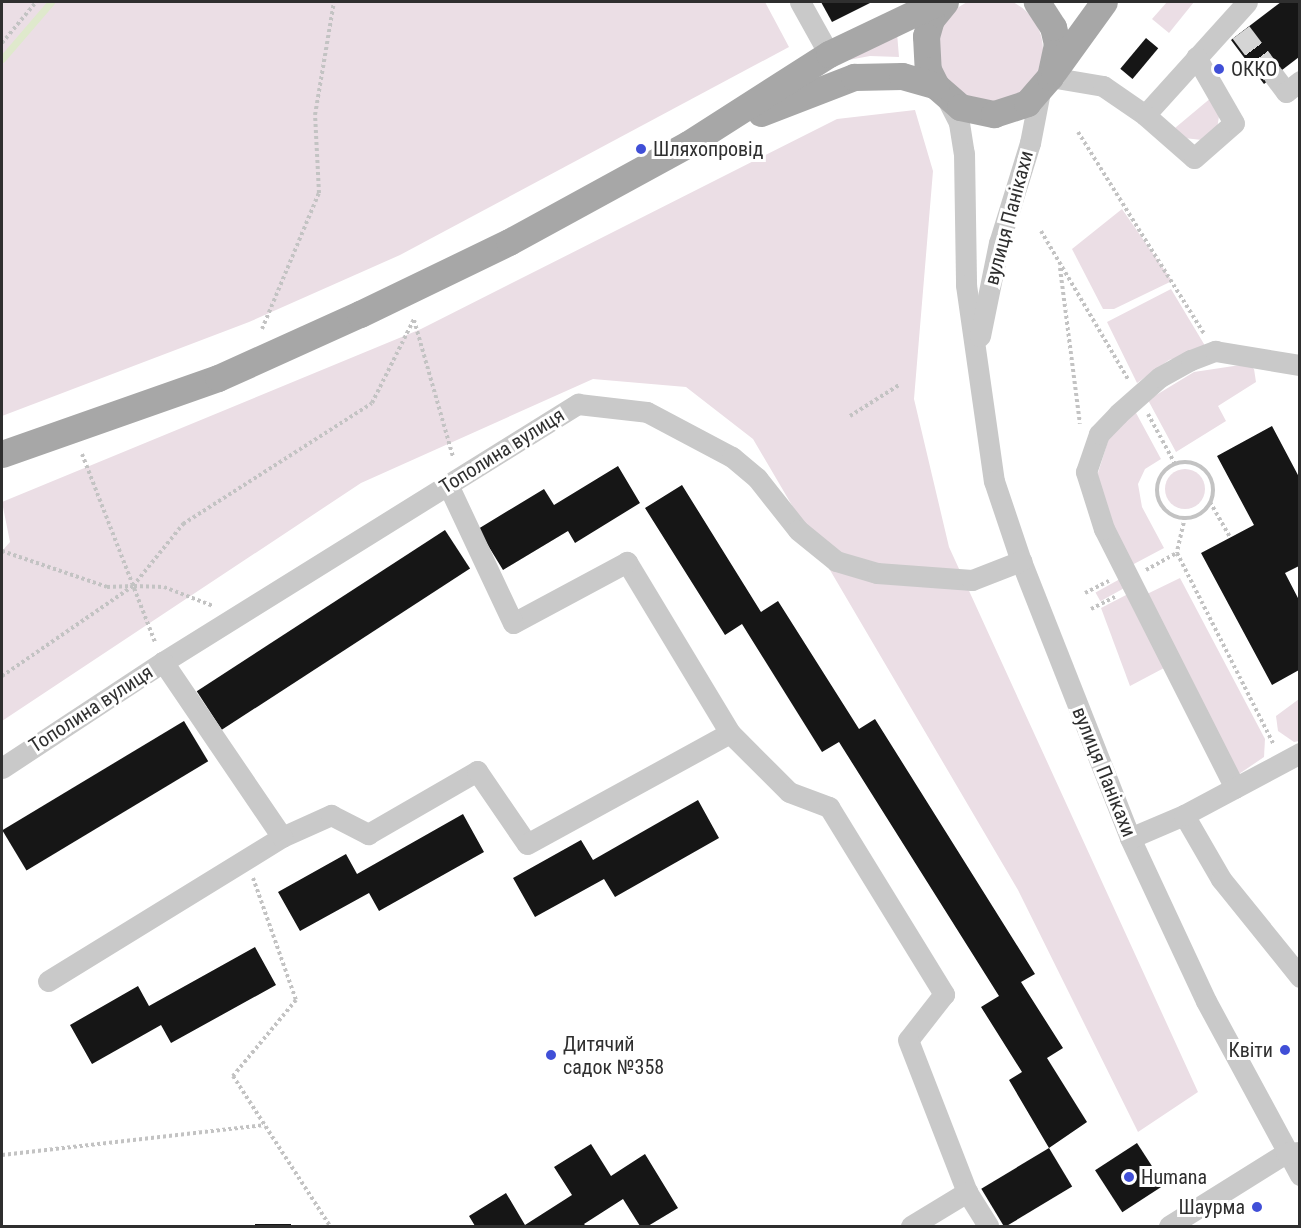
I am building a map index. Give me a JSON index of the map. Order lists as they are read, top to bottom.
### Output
{
  "streets": {
    "main road": ["вулиця Панікахи"],
    "street": ["Тополина вулиця"]
  },
  "crossings": [
    ["вулиця Панікахи", "Тополина вулиця"]
  ],
  "places": [
    "ОККО",
    "Шляхопровід",
    "Квіти",
    "Дитячий садок №358",
    "Humana",
    "Шаурма"
  ]
}
